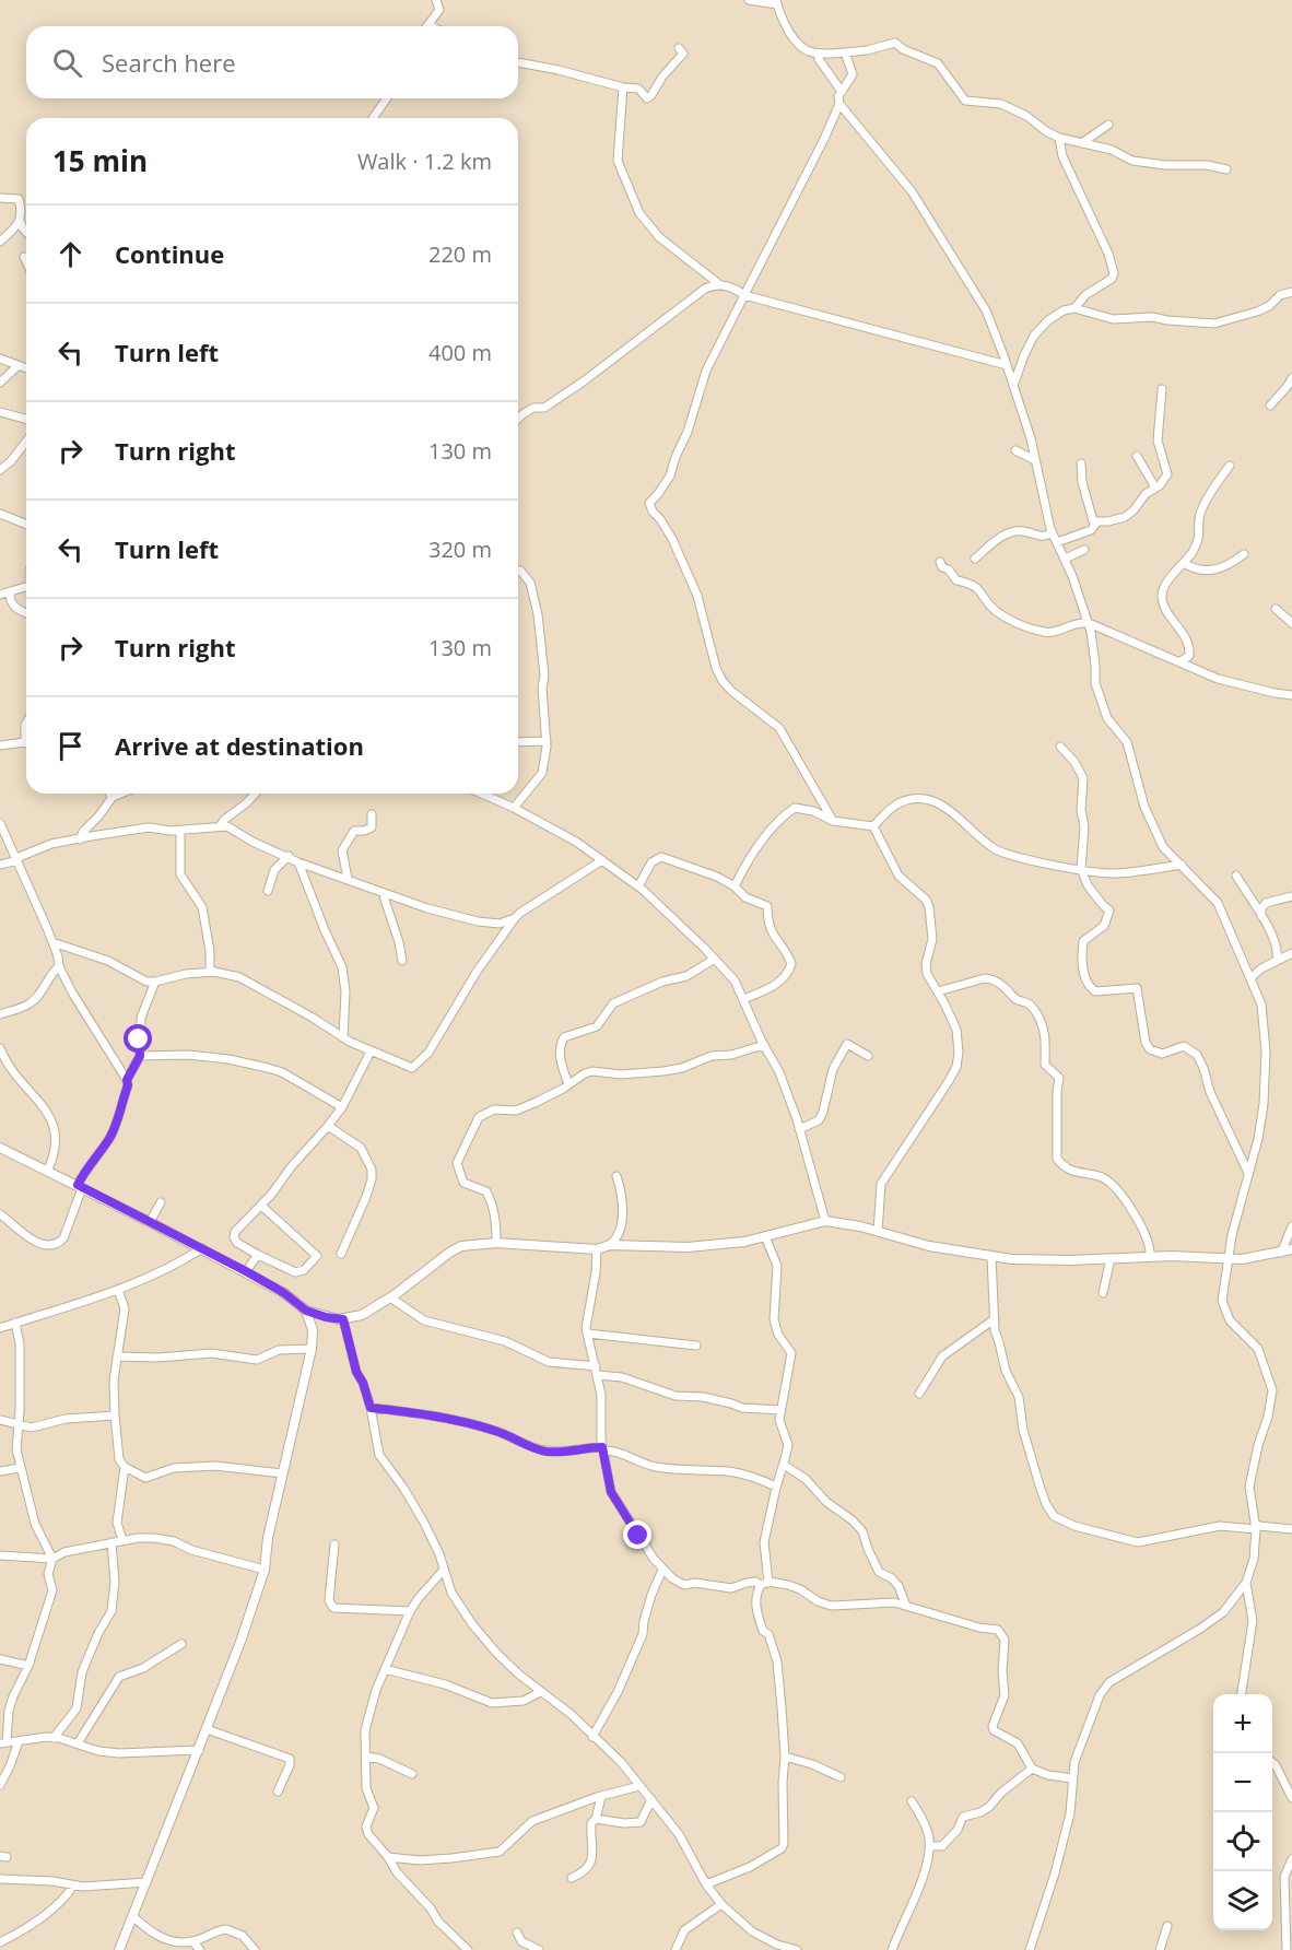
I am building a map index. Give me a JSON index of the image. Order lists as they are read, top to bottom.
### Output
{
  "page": {
    "search": "Search here",
    "heading": ["15 min", "Walk · 1.2 km"],
    "list": [
      ["Continue", "220 m"],
      ["Turn left", "400 m"],
      ["Turn right", "130 m"],
      ["Turn left", "320 m"],
      ["Turn right", "130 m"],
      "Arrive at destination"
    ],
    "map_buttons": ["+", "−"]
  }
}
